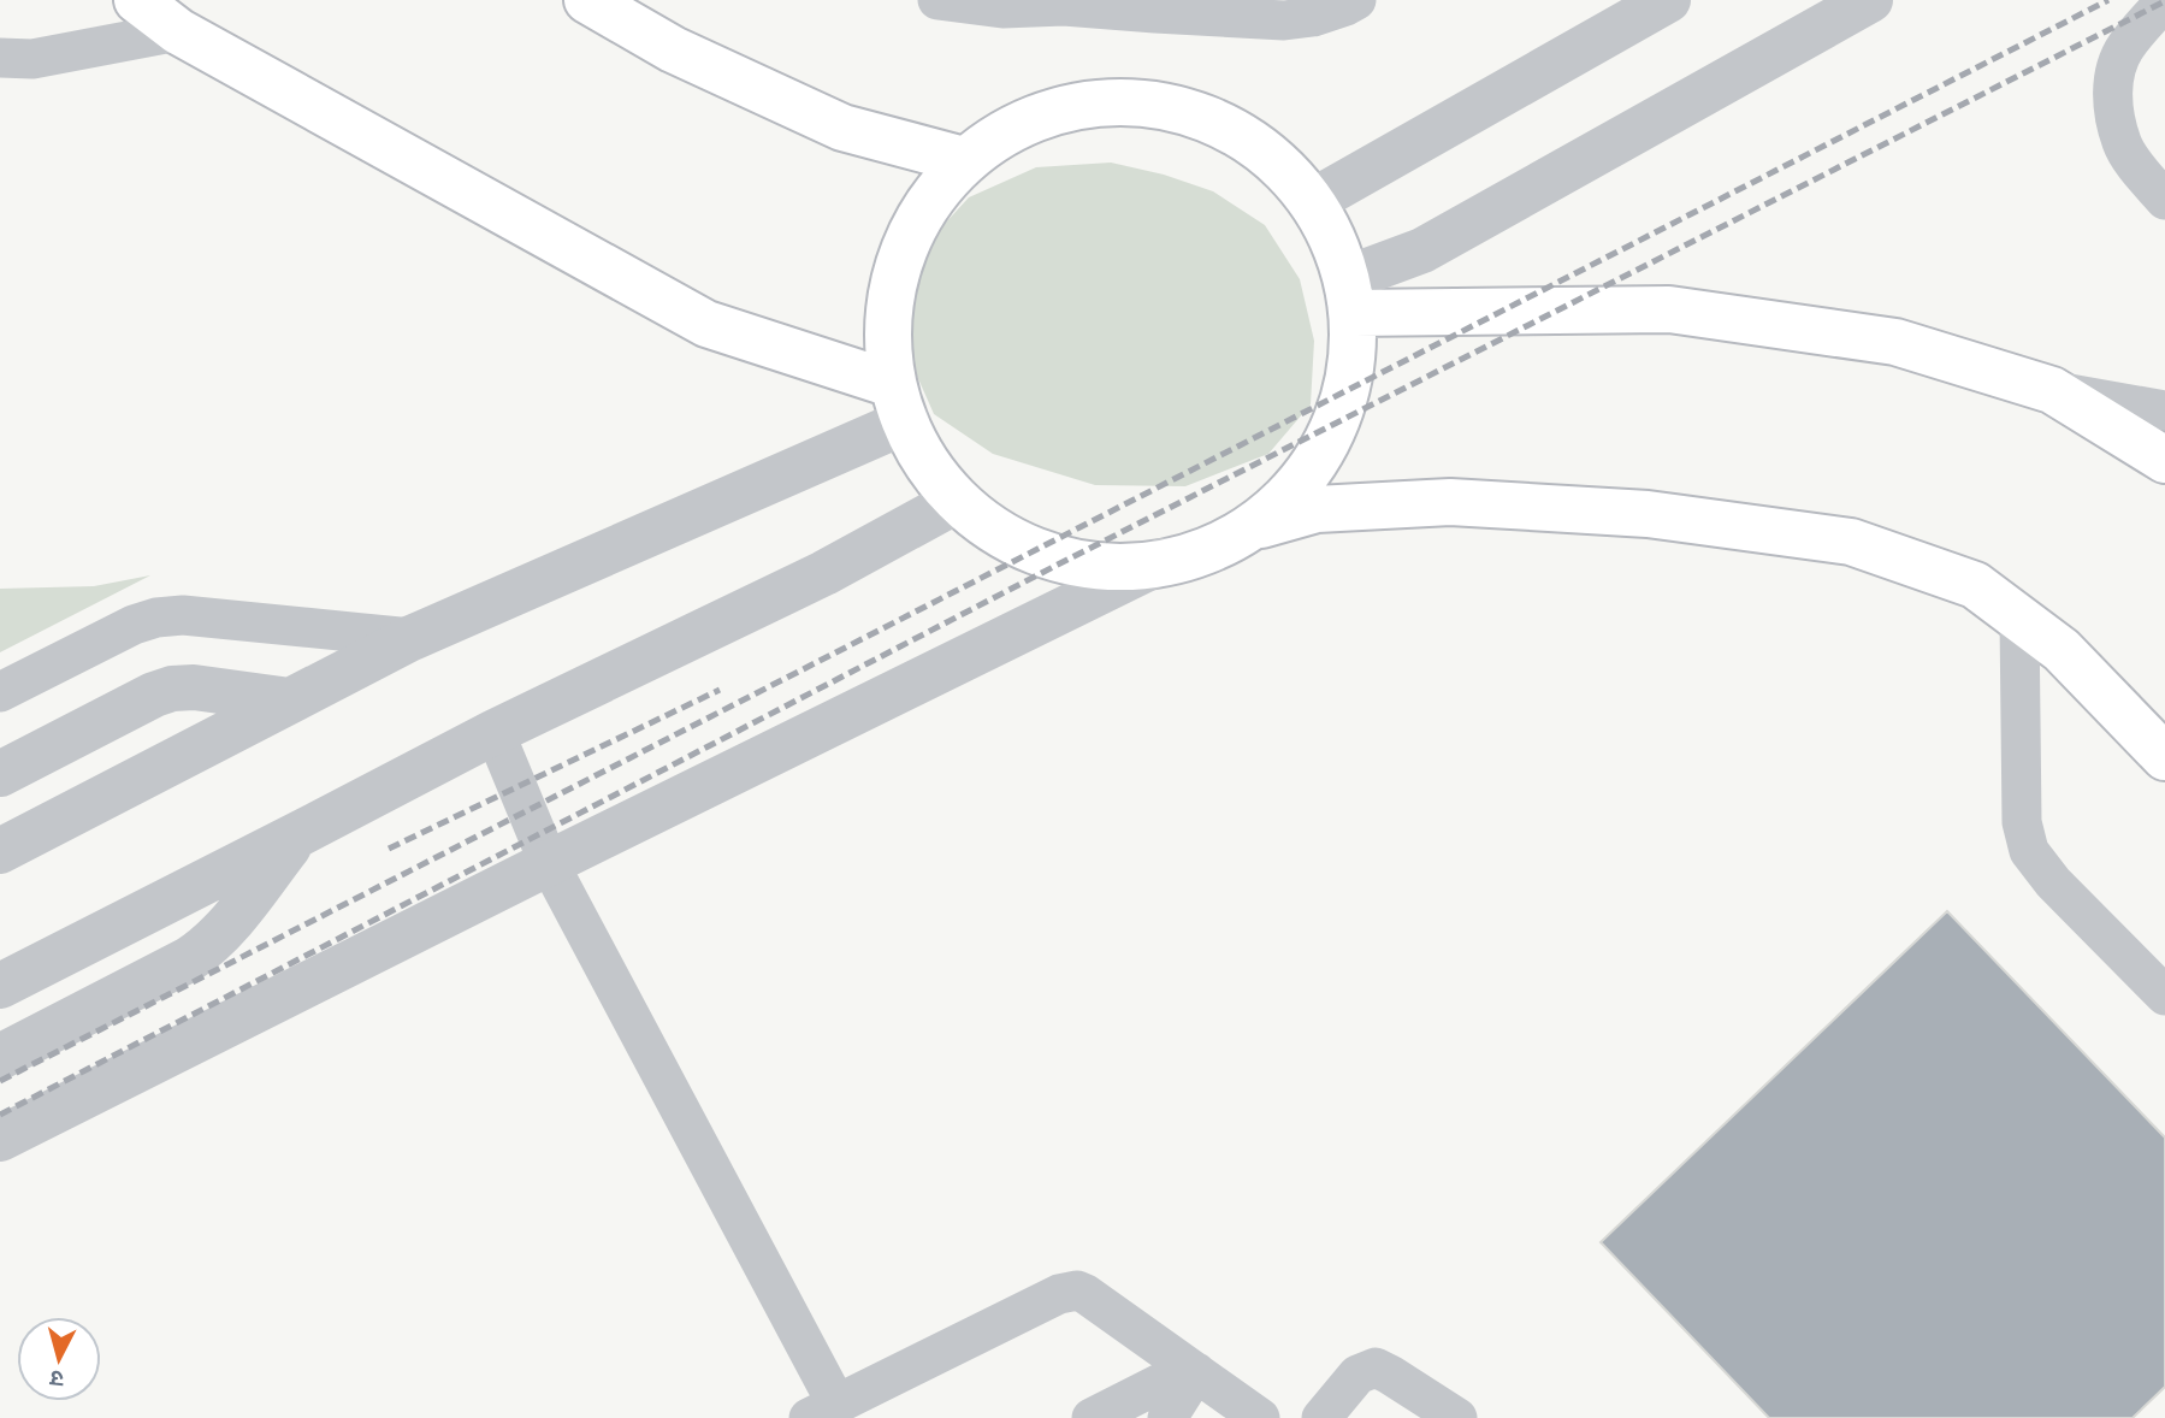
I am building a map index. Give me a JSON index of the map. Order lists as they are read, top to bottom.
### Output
{
  "north": "bottom"
}
